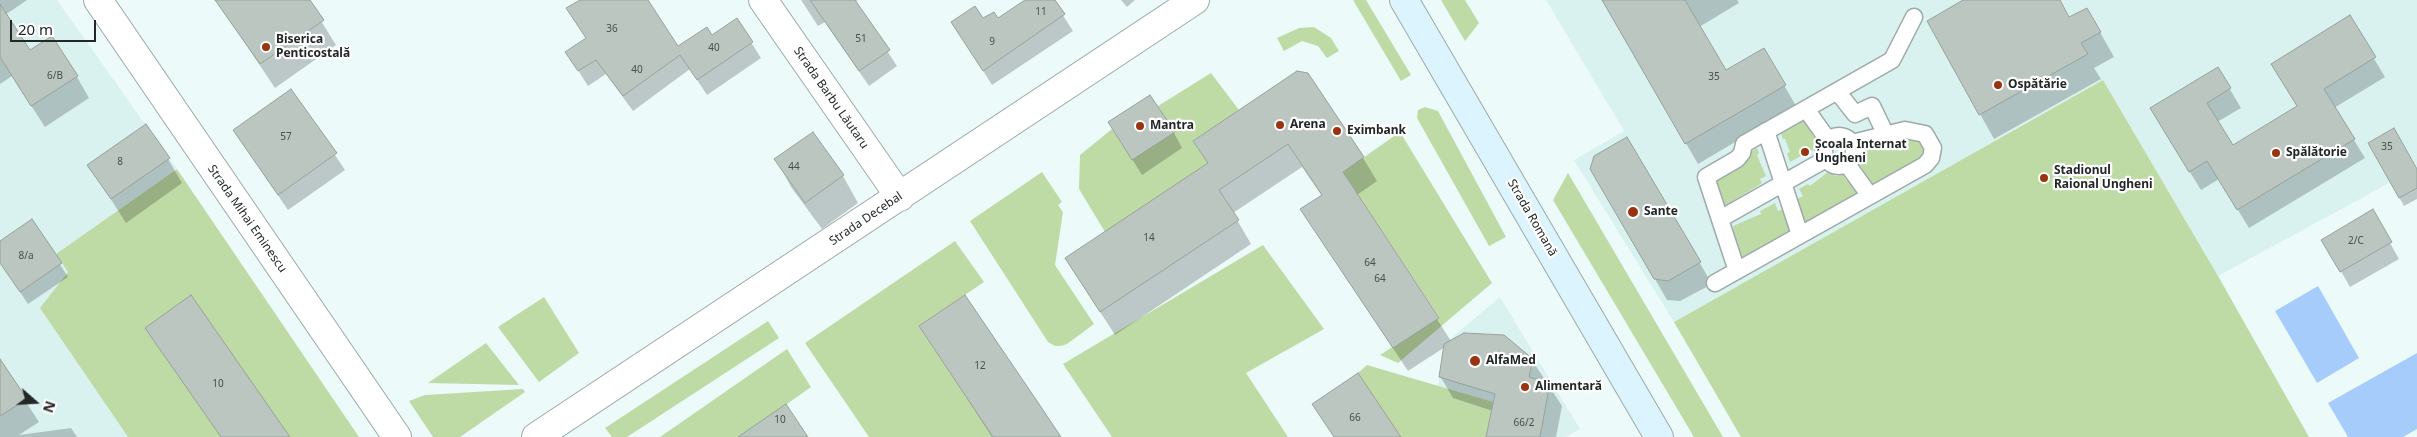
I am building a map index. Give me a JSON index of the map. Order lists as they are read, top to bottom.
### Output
{
  "streets": {
    "main road": ["Strada Romană"],
    "street": ["Strada Barbu Lăutaru", "Strada Mihai Eminescu", "Strada Decebal"]
  },
  "crossings": [
    ["Strada Barbu Lăutaru", "Strada Decebal"]
  ],
  "places": [
    "Biserica Penticostală",
    "Ospătărie",
    "Arena",
    "Mantra",
    "Eximbank",
    "Școala Internat Ungheni",
    "Spălătorie",
    "Stadionul Raional Ungheni",
    "Sante",
    "AlfaMed",
    "Alimentară"
  ],
  "house_numbers": [
    "11",
    "36",
    "51",
    "9",
    "40",
    "40",
    "6/B",
    "35",
    "57",
    "35",
    "8",
    "44",
    "14",
    "2/C",
    "8/a",
    "64",
    "64",
    "12",
    "10",
    "66",
    "10",
    "66/2"
  ],
  "scale_bar": "20 m",
  "north": "right"
}
